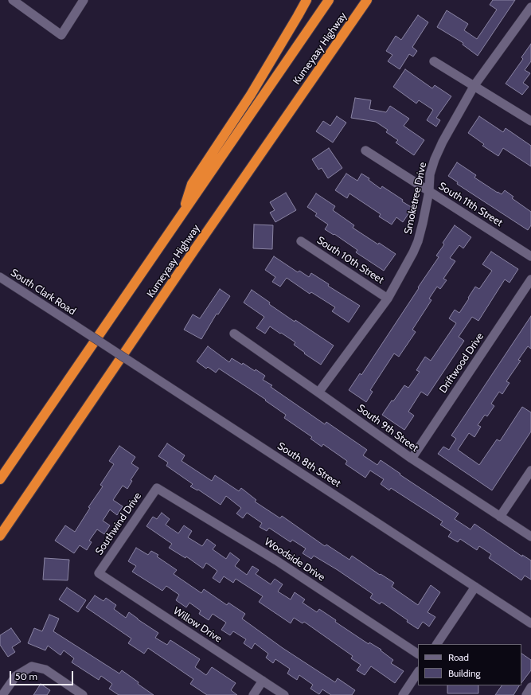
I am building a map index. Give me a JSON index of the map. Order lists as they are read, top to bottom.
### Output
{
  "streets": {
    "highway": ["Kumeyaay Highway"],
    "street": [
      "Smoketree Drive",
      "South 11th Street",
      "South 10th Street",
      "South Clark Road",
      "Driftwood Drive",
      "South 9th Street",
      "South 8th Street",
      "Southwind Drive",
      "Woodside Drive",
      "Willow Drive"
    ]
  },
  "crossings": [
    ["Smoketree Drive", "South 11th Street"],
    ["Smoketree Drive", "South 10th Street"],
    ["Smoketree Drive", "South 9th Street"],
    ["South Clark Road", "South 8th Street"],
    ["Driftwood Drive", "South 9th Street"],
    ["Southwind Drive", "Woodside Drive"],
    ["Southwind Drive", "Willow Drive"]
  ],
  "legend": ["Road", "Building"],
  "scale_bar": "50 m"
}
